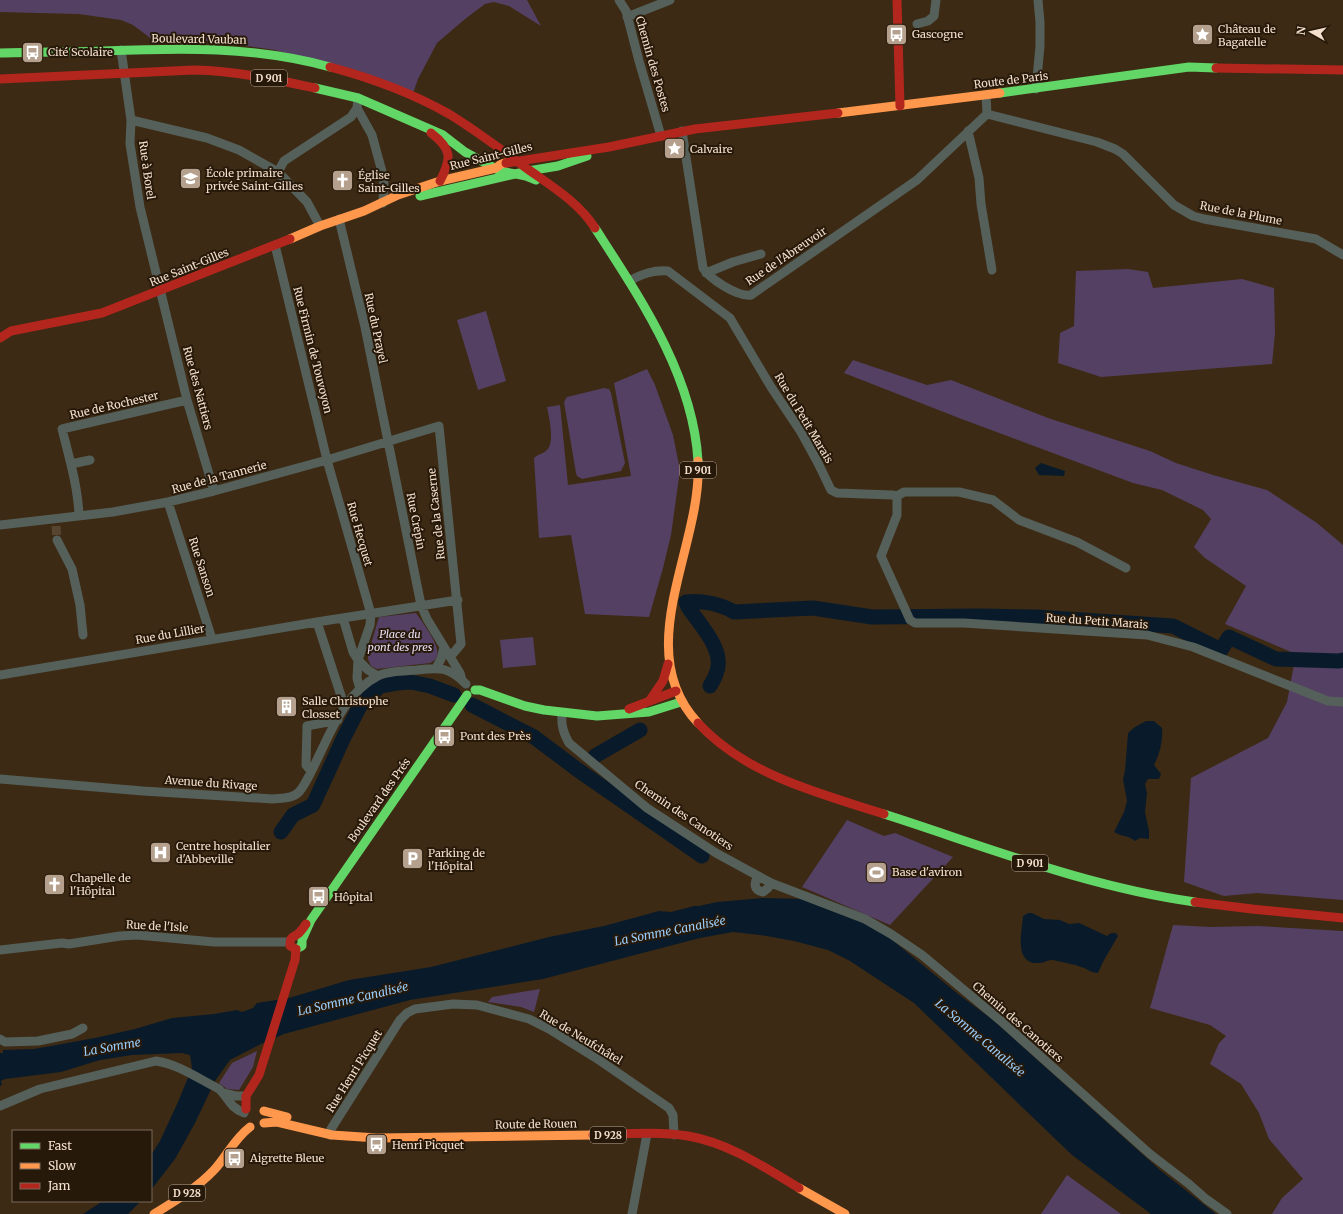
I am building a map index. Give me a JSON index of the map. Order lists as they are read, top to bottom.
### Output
{
  "streets": {
    "main road": [
      "Boulevard Vauban",
      "D 901",
      "Route de Paris",
      "Rue Saint-Gilles",
      "Boulevard des Prés",
      "Route de Rouen",
      "D 928"
    ],
    "street": [
      "Chemin des Postes",
      "Rue à Borel",
      "Rue de la Plume",
      "Rue de l'Abreuvoir",
      "Rue du Prayel",
      "Rue Firmin de Touvoyon",
      "Rue des Nattiers",
      "Rue de Rochester",
      "Rue du Petit Marais",
      "Rue de la Tannerie",
      "Rue de la Caserne",
      "Rue Crépin",
      "Rue Hecquet",
      "Rue Sanson",
      "Rue du Lillier",
      "Avenue du Rivage",
      "Chemin des Canotiers",
      "Rue de l'Isle",
      "Rue de Neufchâtel",
      "Rue Henri Picquet"
    ]
  },
  "crossings": [
    ["Boulevard Vauban", "D 901"],
    ["Boulevard Vauban", "Rue Saint-Gilles"],
    ["Boulevard Vauban", "Rue à Borel"],
    ["Chemin des Postes", "Rue Saint-Gilles"],
    ["D 901", "Rue Saint-Gilles"],
    ["D 901", "Rue à Borel"],
    ["D 901", "Rue du Petit Marais"],
    ["Route de Paris", "Rue Saint-Gilles"],
    ["Rue Saint-Gilles", "Rue à Borel"],
    ["Rue Saint-Gilles", "Rue du Prayel"],
    ["Rue Saint-Gilles", "Rue Firmin de Touvoyon"],
    ["Rue Saint-Gilles", "Rue des Nattiers"],
    ["Rue à Borel", "Rue des Nattiers"],
    ["Rue de la Plume", "Rue de l'Abreuvoir"],
    ["Rue du Prayel", "Rue de la Tannerie"],
    ["Rue du Prayel", "Rue Crépin"],
    ["Rue Firmin de Touvoyon", "Rue de la Tannerie"],
    ["Rue Firmin de Touvoyon", "Rue Hecquet"],
    ["Rue des Nattiers", "Rue de Rochester"],
    ["Rue des Nattiers", "Rue de la Tannerie"],
    ["Rue de Rochester", "Rue de la Tannerie"],
    ["Rue de la Tannerie", "Rue de la Caserne"],
    ["Rue de la Tannerie", "Rue Crépin"],
    ["Rue de la Tannerie", "Rue Hecquet"],
    ["Rue de la Tannerie", "Rue Sanson"],
    ["Rue de la Caserne", "Rue Crépin"],
    ["Rue de la Caserne", "Rue du Lillier"],
    ["Rue Crépin", "Rue du Lillier"],
    ["Rue Crépin", "Boulevard des Prés"],
    ["Rue Hecquet", "Rue du Lillier"],
    ["Rue Sanson", "Rue du Lillier"],
    ["Boulevard des Prés", "Rue de l'Isle"],
    ["Rue de Neufchâtel", "Rue Henri Picquet"],
    ["Rue de Neufchâtel", "Route de Rouen"],
    ["Rue Henri Picquet", "Route de Rouen"],
    ["Route de Rouen", "D 928"]
  ],
  "water": ["La Somme Canalisée", "La Somme"],
  "parks": ["Place du pont des pres"],
  "places": {
    "bus stop": [
      "Gascogne",
      "Cité Scolaire",
      "Pont des Près",
      "Hôpital",
      "Henri Picquet",
      "Aigrette Bleue"
    ],
    "place": ["Château de Bagatelle", "Calvaire"],
    "school or university": ["École primaire privée Saint-Gilles"],
    "church": ["Église Saint-Gilles", "Chapelle de l'Hôpital"],
    "building": ["Salle Christophe Closset"],
    "hospital": ["Centre hospitalier d'Abbeville"],
    "parking": ["Parking de l'Hôpital"],
    "sports": ["Base d'aviron"]
  },
  "legend": ["Fast", "Slow", "Jam"],
  "north": "left"
}
